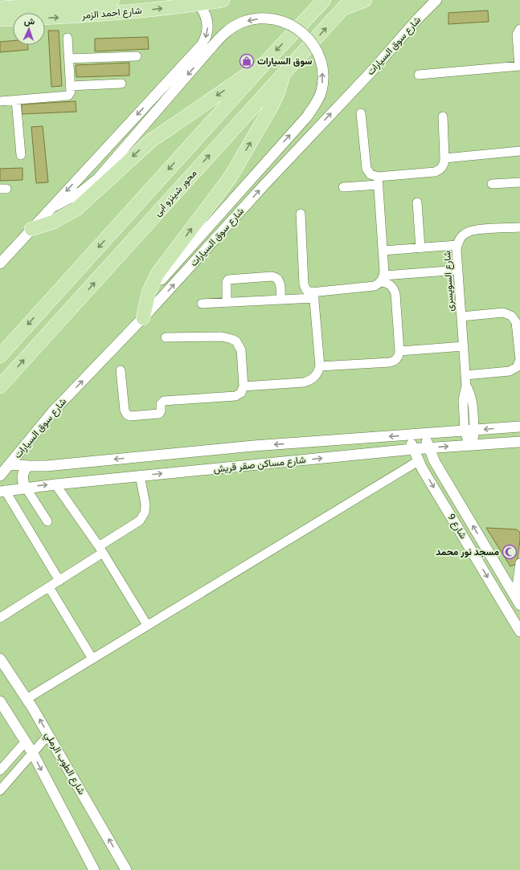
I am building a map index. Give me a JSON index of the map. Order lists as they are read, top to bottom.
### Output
{
  "streets": {
    "main road": ["شارع احمد الزمر", "محور شينزو ابى"],
    "street": [
      "شارع سوق السيارات",
      "شارع السويسرى",
      "شارع مساكن صقر قريش",
      "شارع 9",
      "شارع الطوب الرملي"
    ]
  },
  "crossings": [
    ["شارع سوق السيارات", "شارع مساكن صقر قريش"],
    ["شارع السويسرى", "شارع مساكن صقر قريش"],
    ["شارع مساكن صقر قريش", "شارع 9"]
  ],
  "one_way": ["شارع سوق السيارات"],
  "places": {
    "shop": ["سوق السيارات"],
    "mosque": ["مسجد نور محمد"]
  },
  "north": "top"
}
